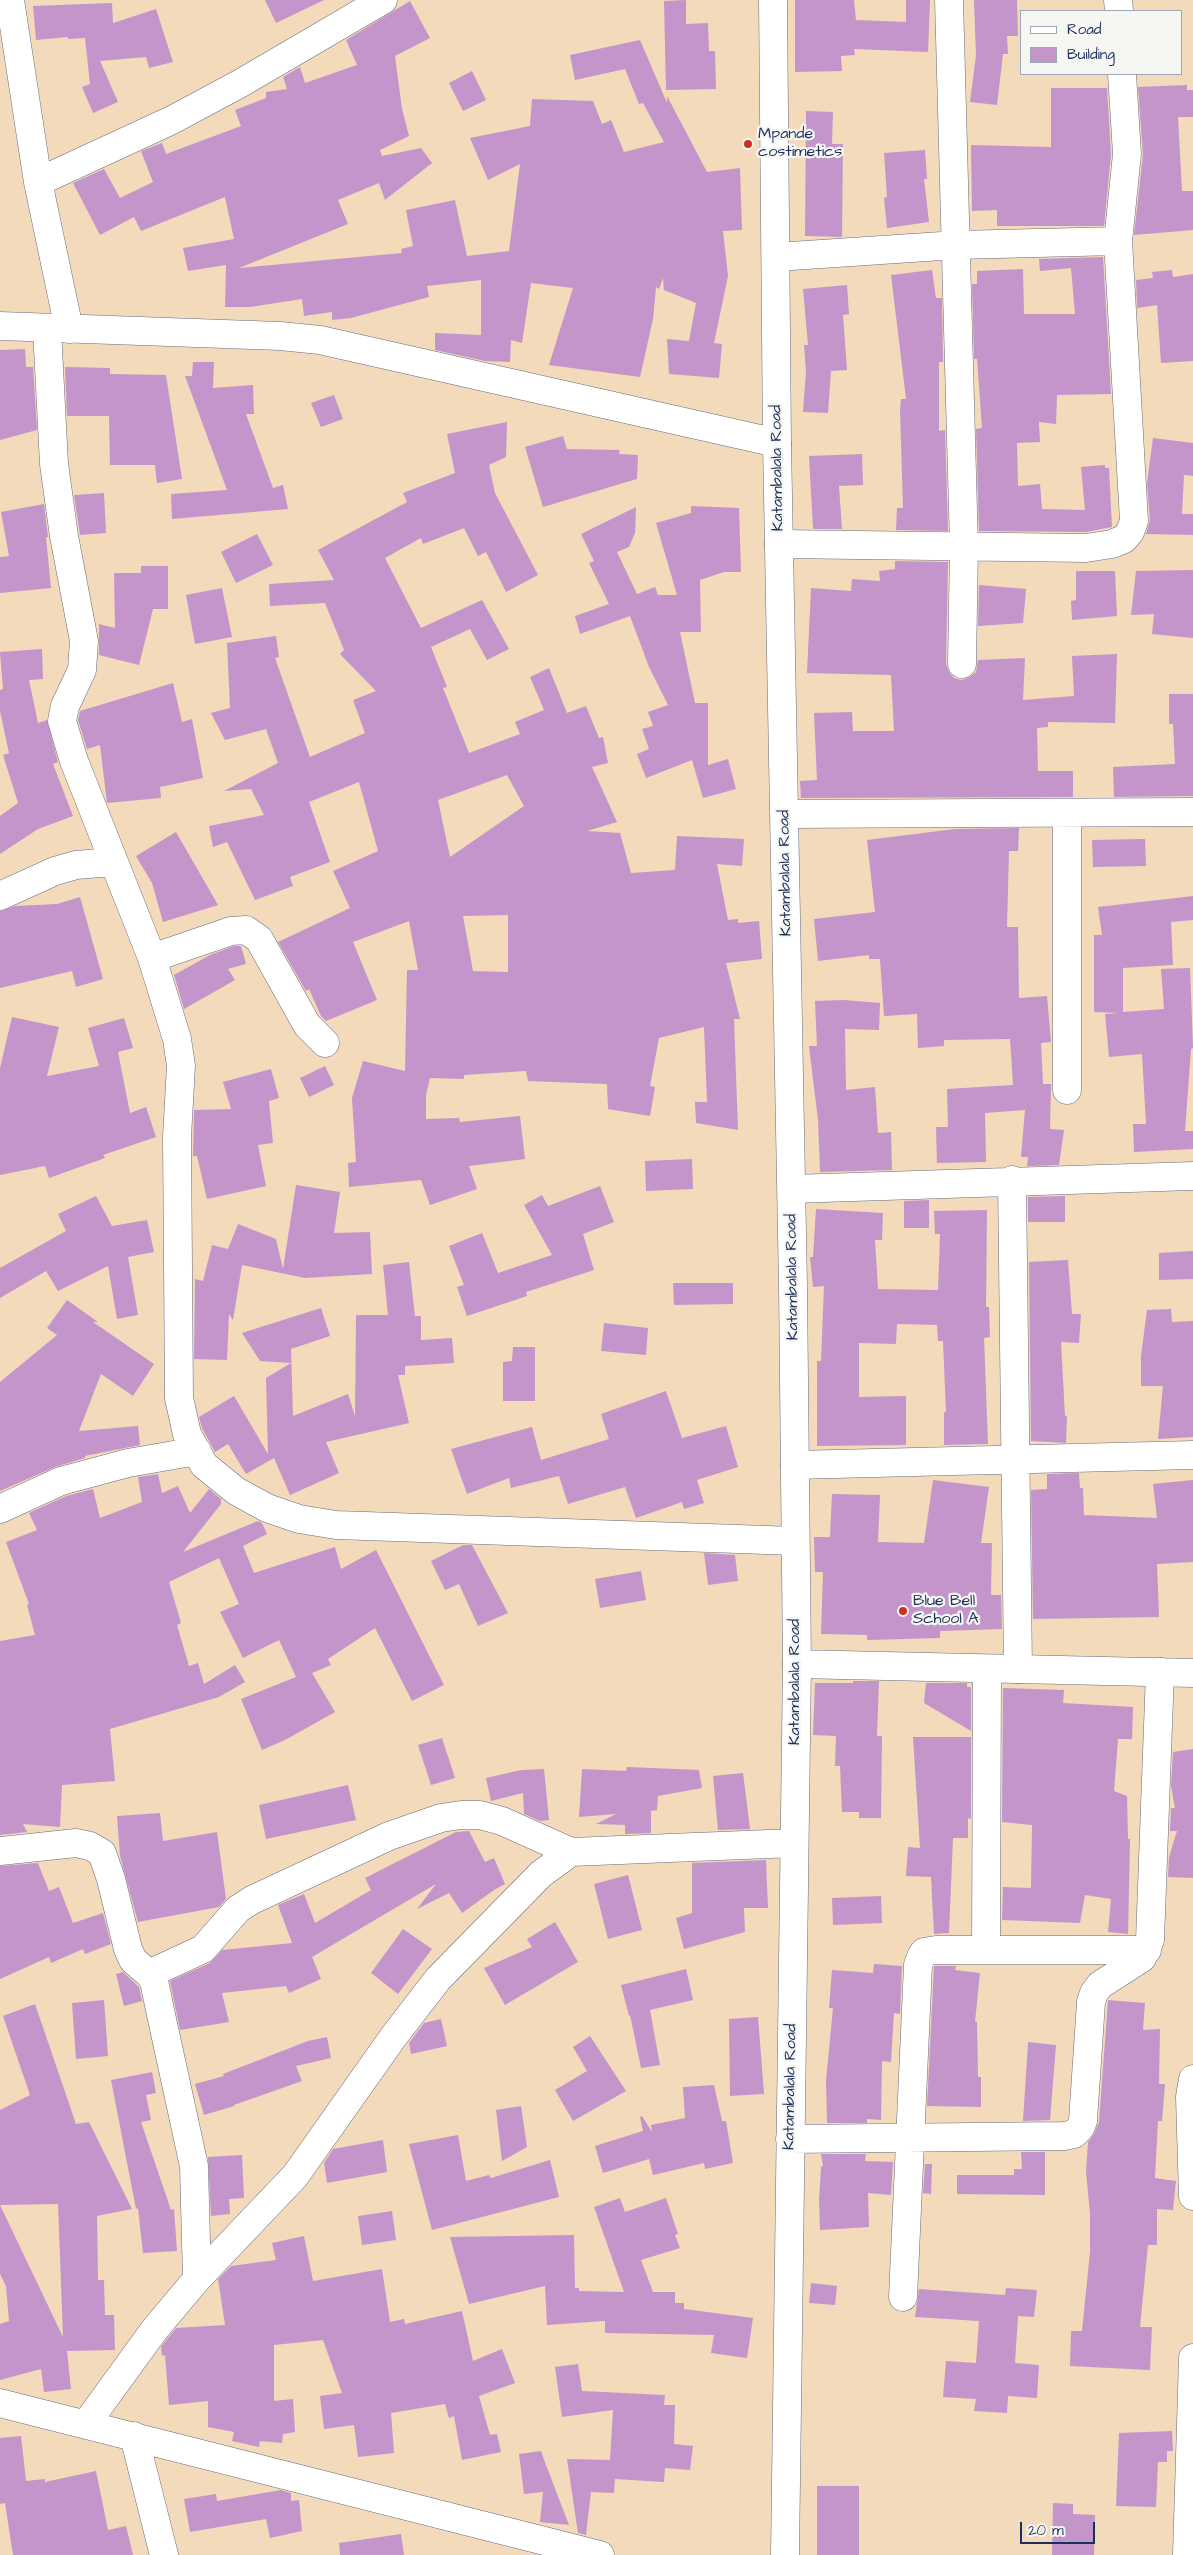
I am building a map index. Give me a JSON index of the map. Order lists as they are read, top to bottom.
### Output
{
  "streets": {
    "street": ["Katambalala Road"]
  },
  "places": ["Mpande costimetics", "Blue Bell School A"],
  "legend": ["Road", "Building"],
  "scale_bar": "20 m"
}
